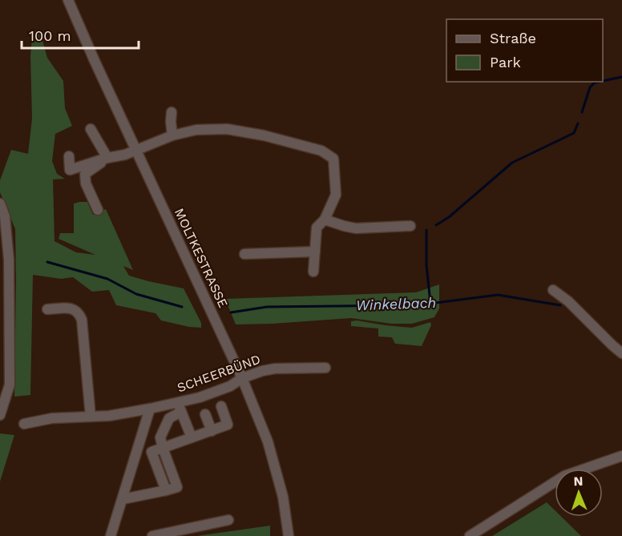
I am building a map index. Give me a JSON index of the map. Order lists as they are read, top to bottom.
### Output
{
  "streets": {
    "street": ["MOLTKESTRASSE", "SCHEERBÜND"]
  },
  "crossings": [
    ["MOLTKESTRASSE", "SCHEERBÜND"]
  ],
  "water": ["Winkelbach"],
  "legend": ["Straße", "Park"],
  "scale_bar": "100 m",
  "north": "top"
}
